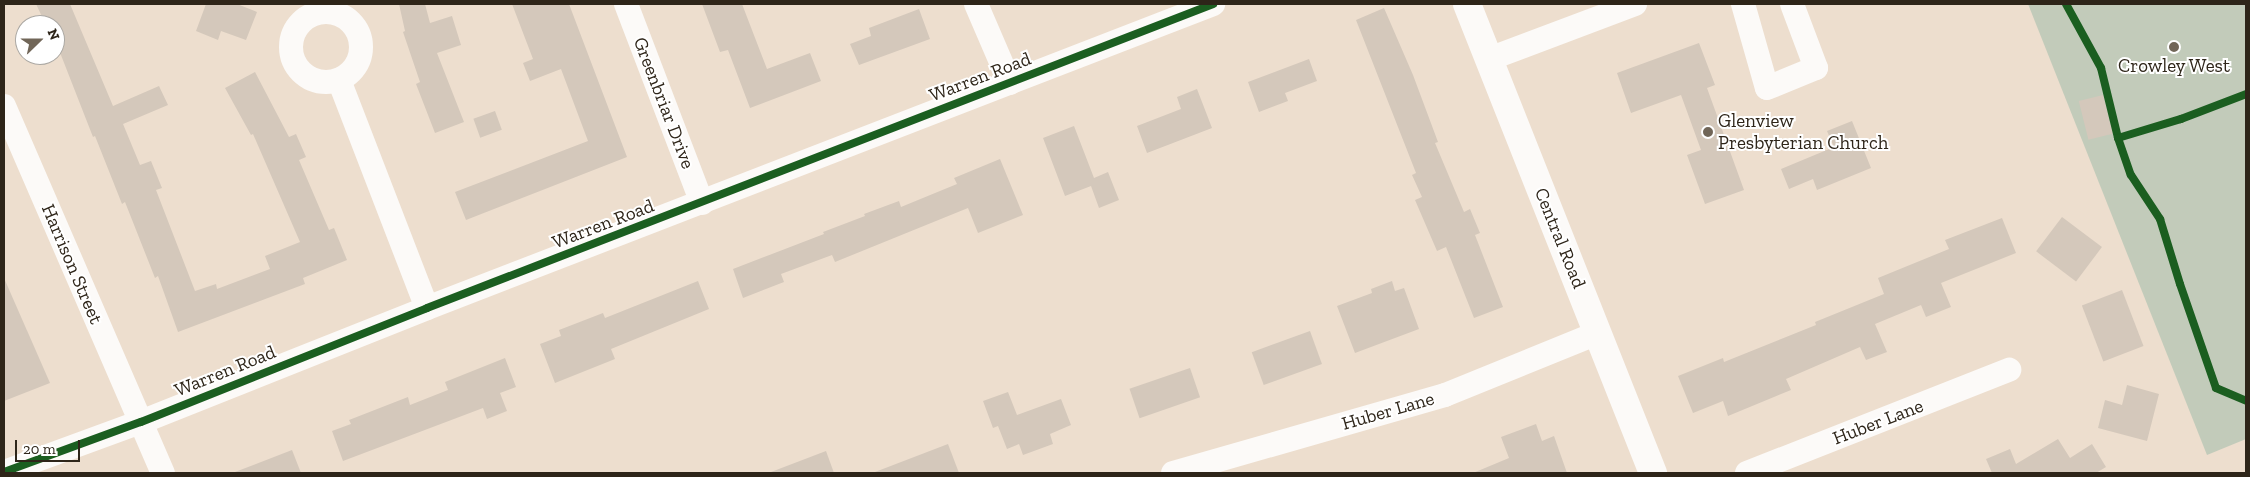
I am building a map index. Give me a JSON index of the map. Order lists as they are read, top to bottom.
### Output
{
  "streets": {
    "main road": ["Central Road"],
    "street": [
      "Warren Road",
      "Greenbriar Drive",
      "Harrison Street",
      "Huber Lane"
    ]
  },
  "crossings": [
    ["Warren Road", "Greenbriar Drive"],
    ["Warren Road", "Harrison Street"],
    ["Central Road", "Huber Lane"]
  ],
  "places": ["Crowley West", "Glenview Presbyterian Church"],
  "scale_bar": "20 m",
  "north": "right"
}
